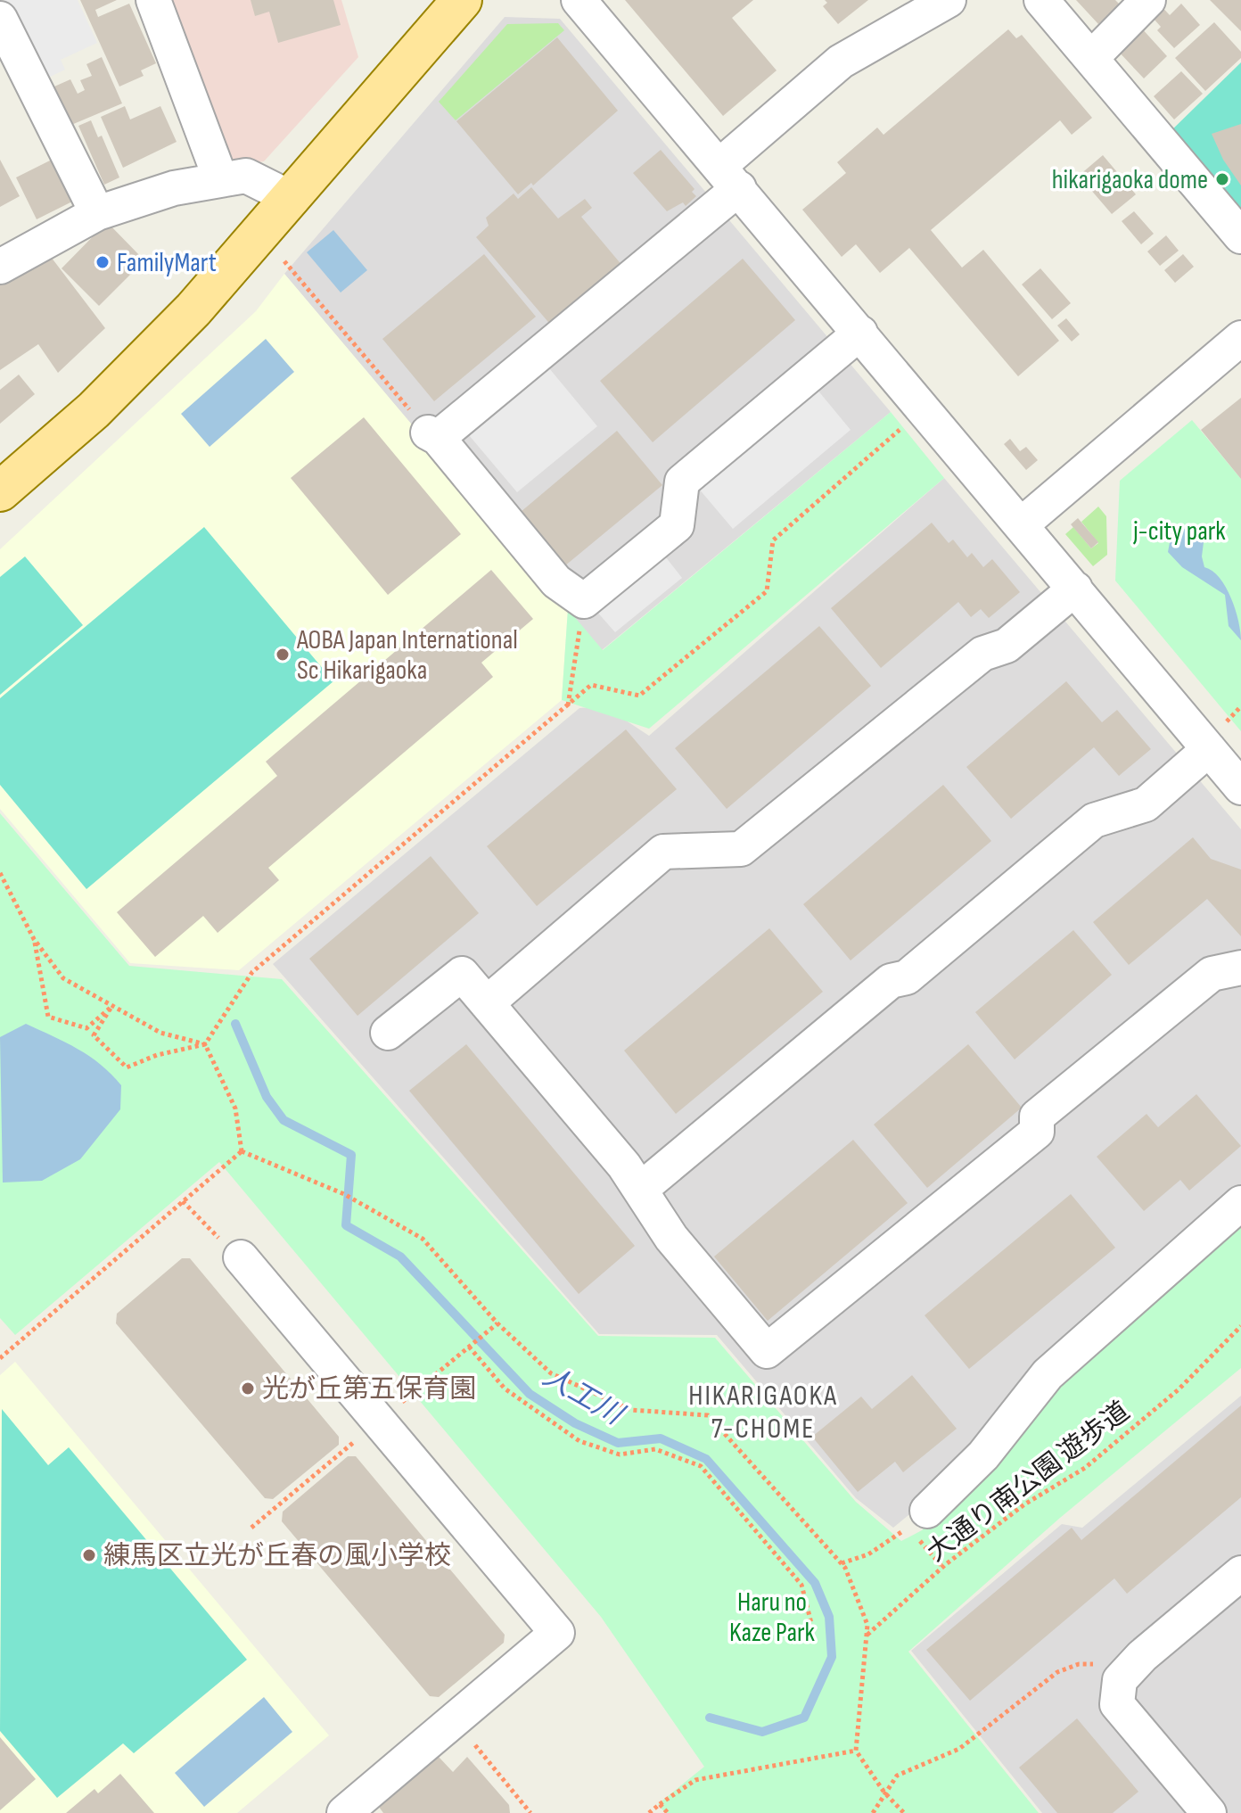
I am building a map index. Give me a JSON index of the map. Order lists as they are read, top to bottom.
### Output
{
  "streets": {
    "path": ["大通り南公園 遊歩道"]
  },
  "districts": ["HIKARIGAOKA 7-CHOME"],
  "water": ["人工川"],
  "parks": ["j-city park", "Haru no Kaze Park"],
  "places": [
    "hikarigaoka dome",
    "FamilyMart",
    "AOBA Japan International Sc Hikarigaoka",
    "光が丘第五保育園",
    "練馬区立光が丘春の風小学校"
  ]
}
